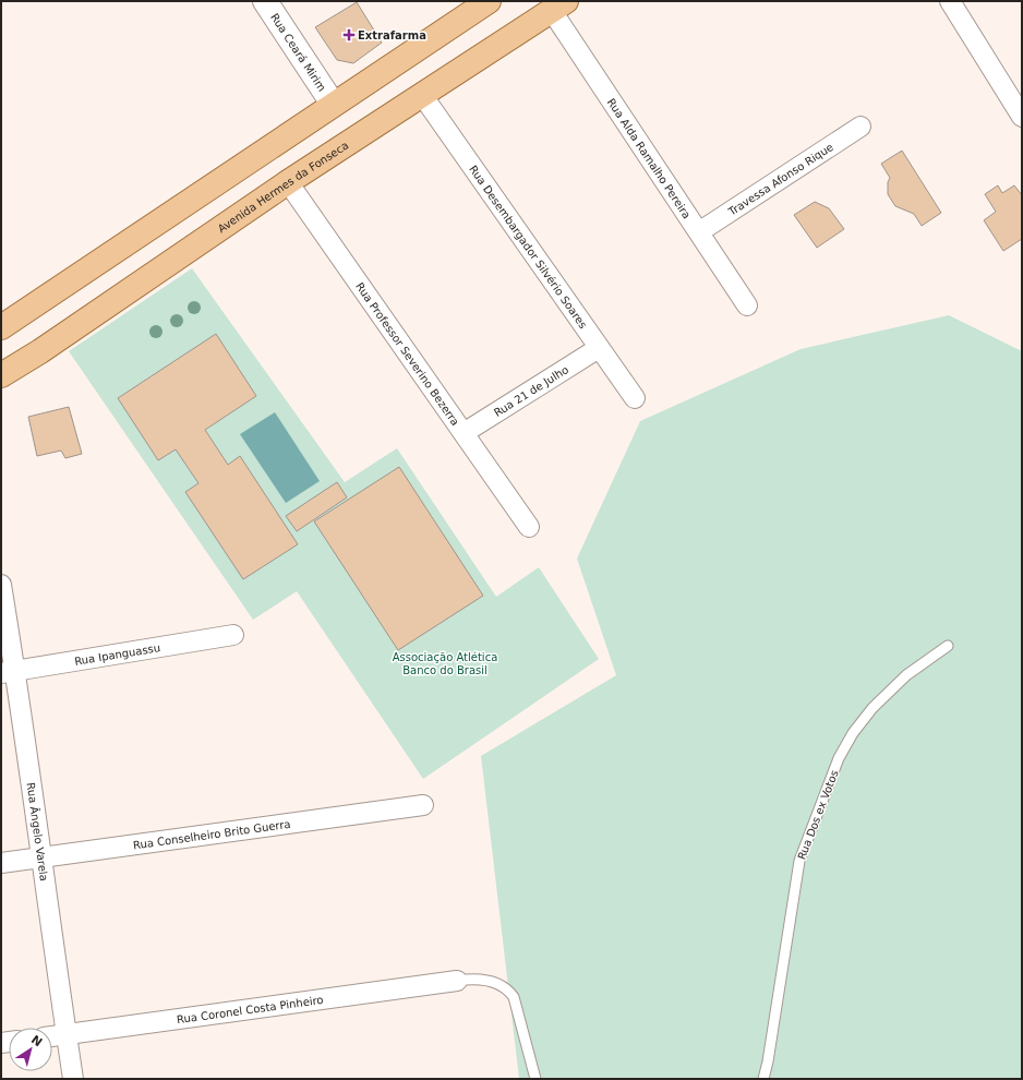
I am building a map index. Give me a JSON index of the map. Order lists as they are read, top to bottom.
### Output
{
  "streets": {
    "main road": ["Avenida Hermes da Fonseca"],
    "street": [
      "Rua Ceará Mirim",
      "Rua Alda Ramalho Pereira",
      "Travessa Afonso Rique",
      "Rua Desembargador Silvério Soares",
      "Rua Professor Severino Bezerra",
      "Rua 21 de Julho",
      "Rua Ipanguassu",
      "Rua Ângelo Varela",
      "Rua Conselheiro Brito Guerra",
      "Rua Coronel Costa Pinheiro"
    ],
    "lane": ["Rua Dos ex Votos"]
  },
  "crossings": [
    ["Rua Alda Ramalho Pereira", "Travessa Afonso Rique"],
    ["Rua Alda Ramalho Pereira", "Avenida Hermes da Fonseca"],
    ["Avenida Hermes da Fonseca", "Rua Desembargador Silvério Soares"],
    ["Avenida Hermes da Fonseca", "Rua Professor Severino Bezerra"],
    ["Rua Desembargador Silvério Soares", "Rua 21 de Julho"],
    ["Rua Professor Severino Bezerra", "Rua 21 de Julho"],
    ["Rua Ipanguassu", "Rua Ângelo Varela"],
    ["Rua Ângelo Varela", "Rua Conselheiro Brito Guerra"],
    ["Rua Ângelo Varela", "Rua Coronel Costa Pinheiro"]
  ],
  "parks": ["Associação Atlética Banco do Brasil"],
  "places": {
    "health": ["Extrafarma"]
  },
  "north": "top right"
}
